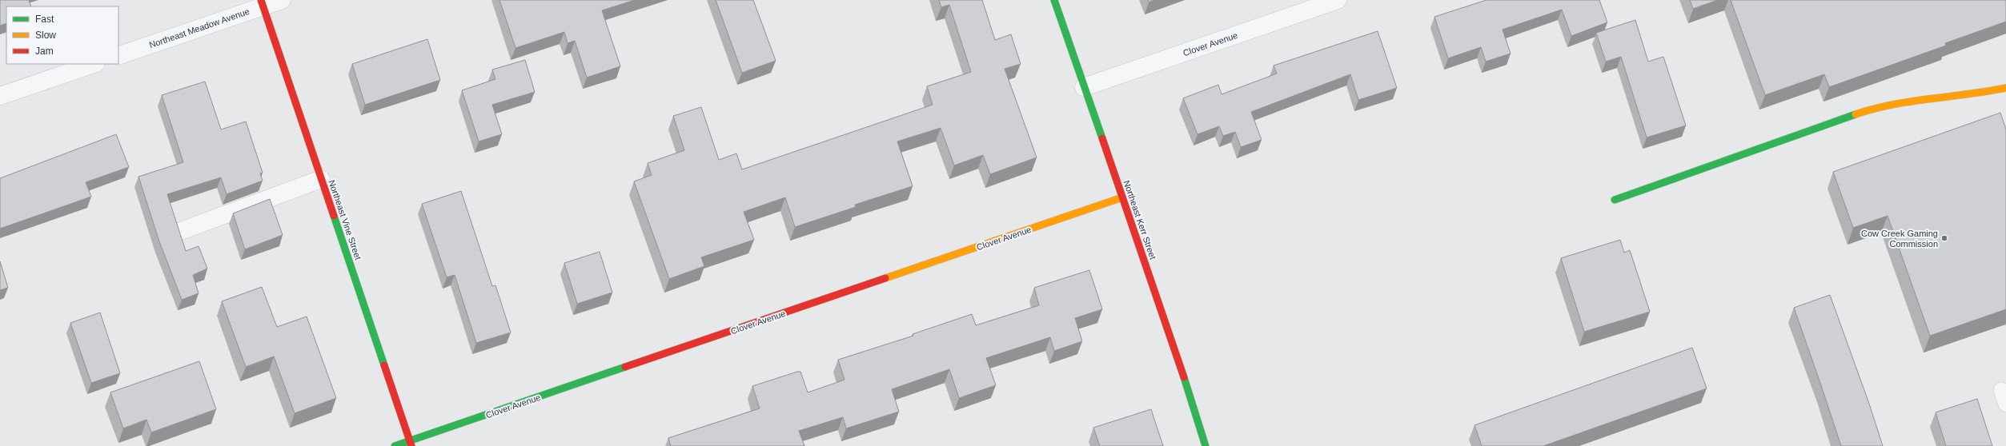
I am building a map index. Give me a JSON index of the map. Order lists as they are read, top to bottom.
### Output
{
  "streets": {
    "street": [
      "Northeast Meadow Avenue",
      "Clover Avenue",
      "Northeast Vine Street",
      "Northeast Kerr Street"
    ]
  },
  "crossings": [
    ["Northeast Meadow Avenue", "Northeast Vine Street"],
    ["Clover Avenue", "Northeast Vine Street"],
    ["Clover Avenue", "Northeast Kerr Street"]
  ],
  "places": ["Cow Creek Gaming Commission"],
  "legend": ["Fast", "Slow", "Jam"]
}
